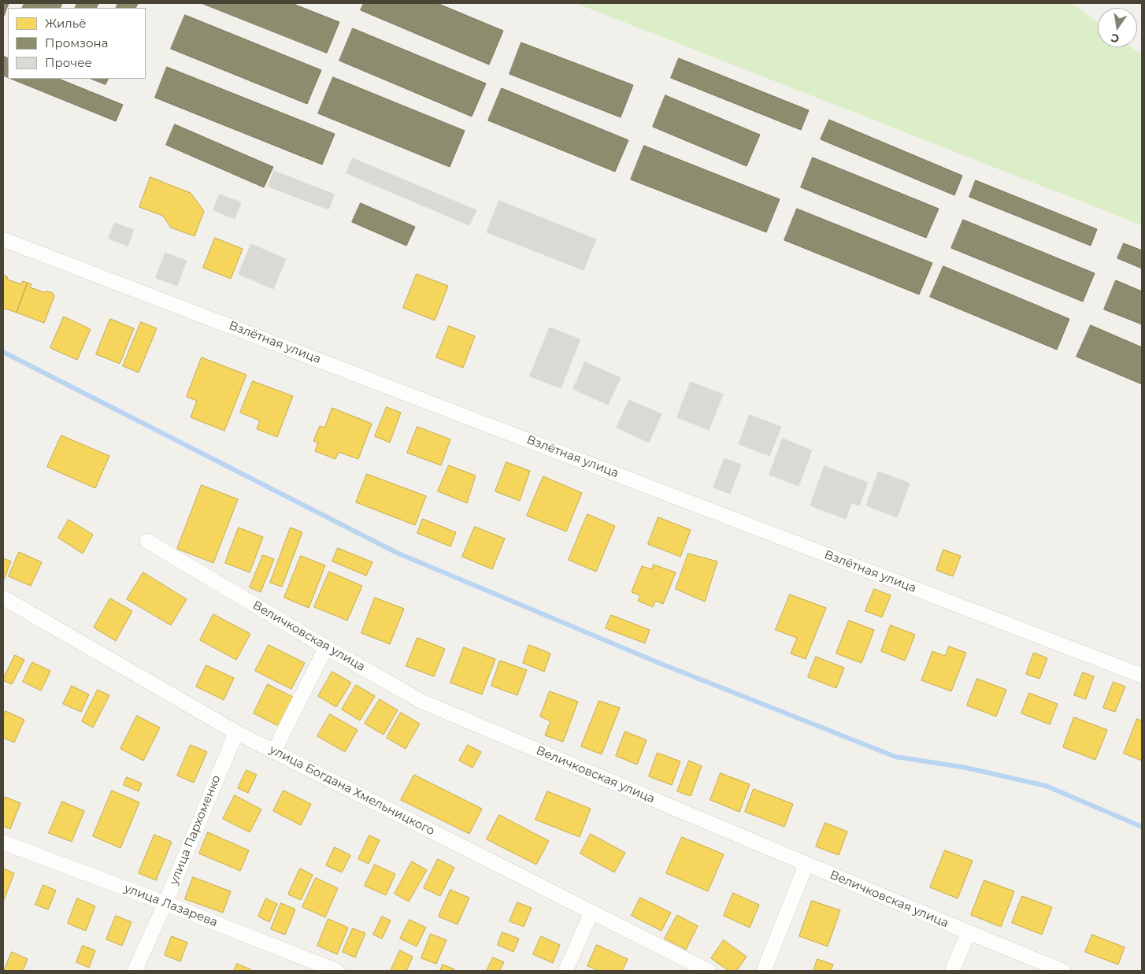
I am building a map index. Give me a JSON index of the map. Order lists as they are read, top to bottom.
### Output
{
  "streets": {
    "street": [
      "Взлётная улица",
      "Величковская улица",
      "улица Богдана Хмельницкого",
      "улица Пархоменко",
      "улица Лазарева"
    ]
  },
  "crossings": [
    ["улица Богдана Хмельницкого", "улица Пархоменко"],
    ["улица Пархоменко", "улица Лазарева"]
  ],
  "legend": ["Жильё", "Промзона", "Прочее"],
  "north": "bottom"
}
